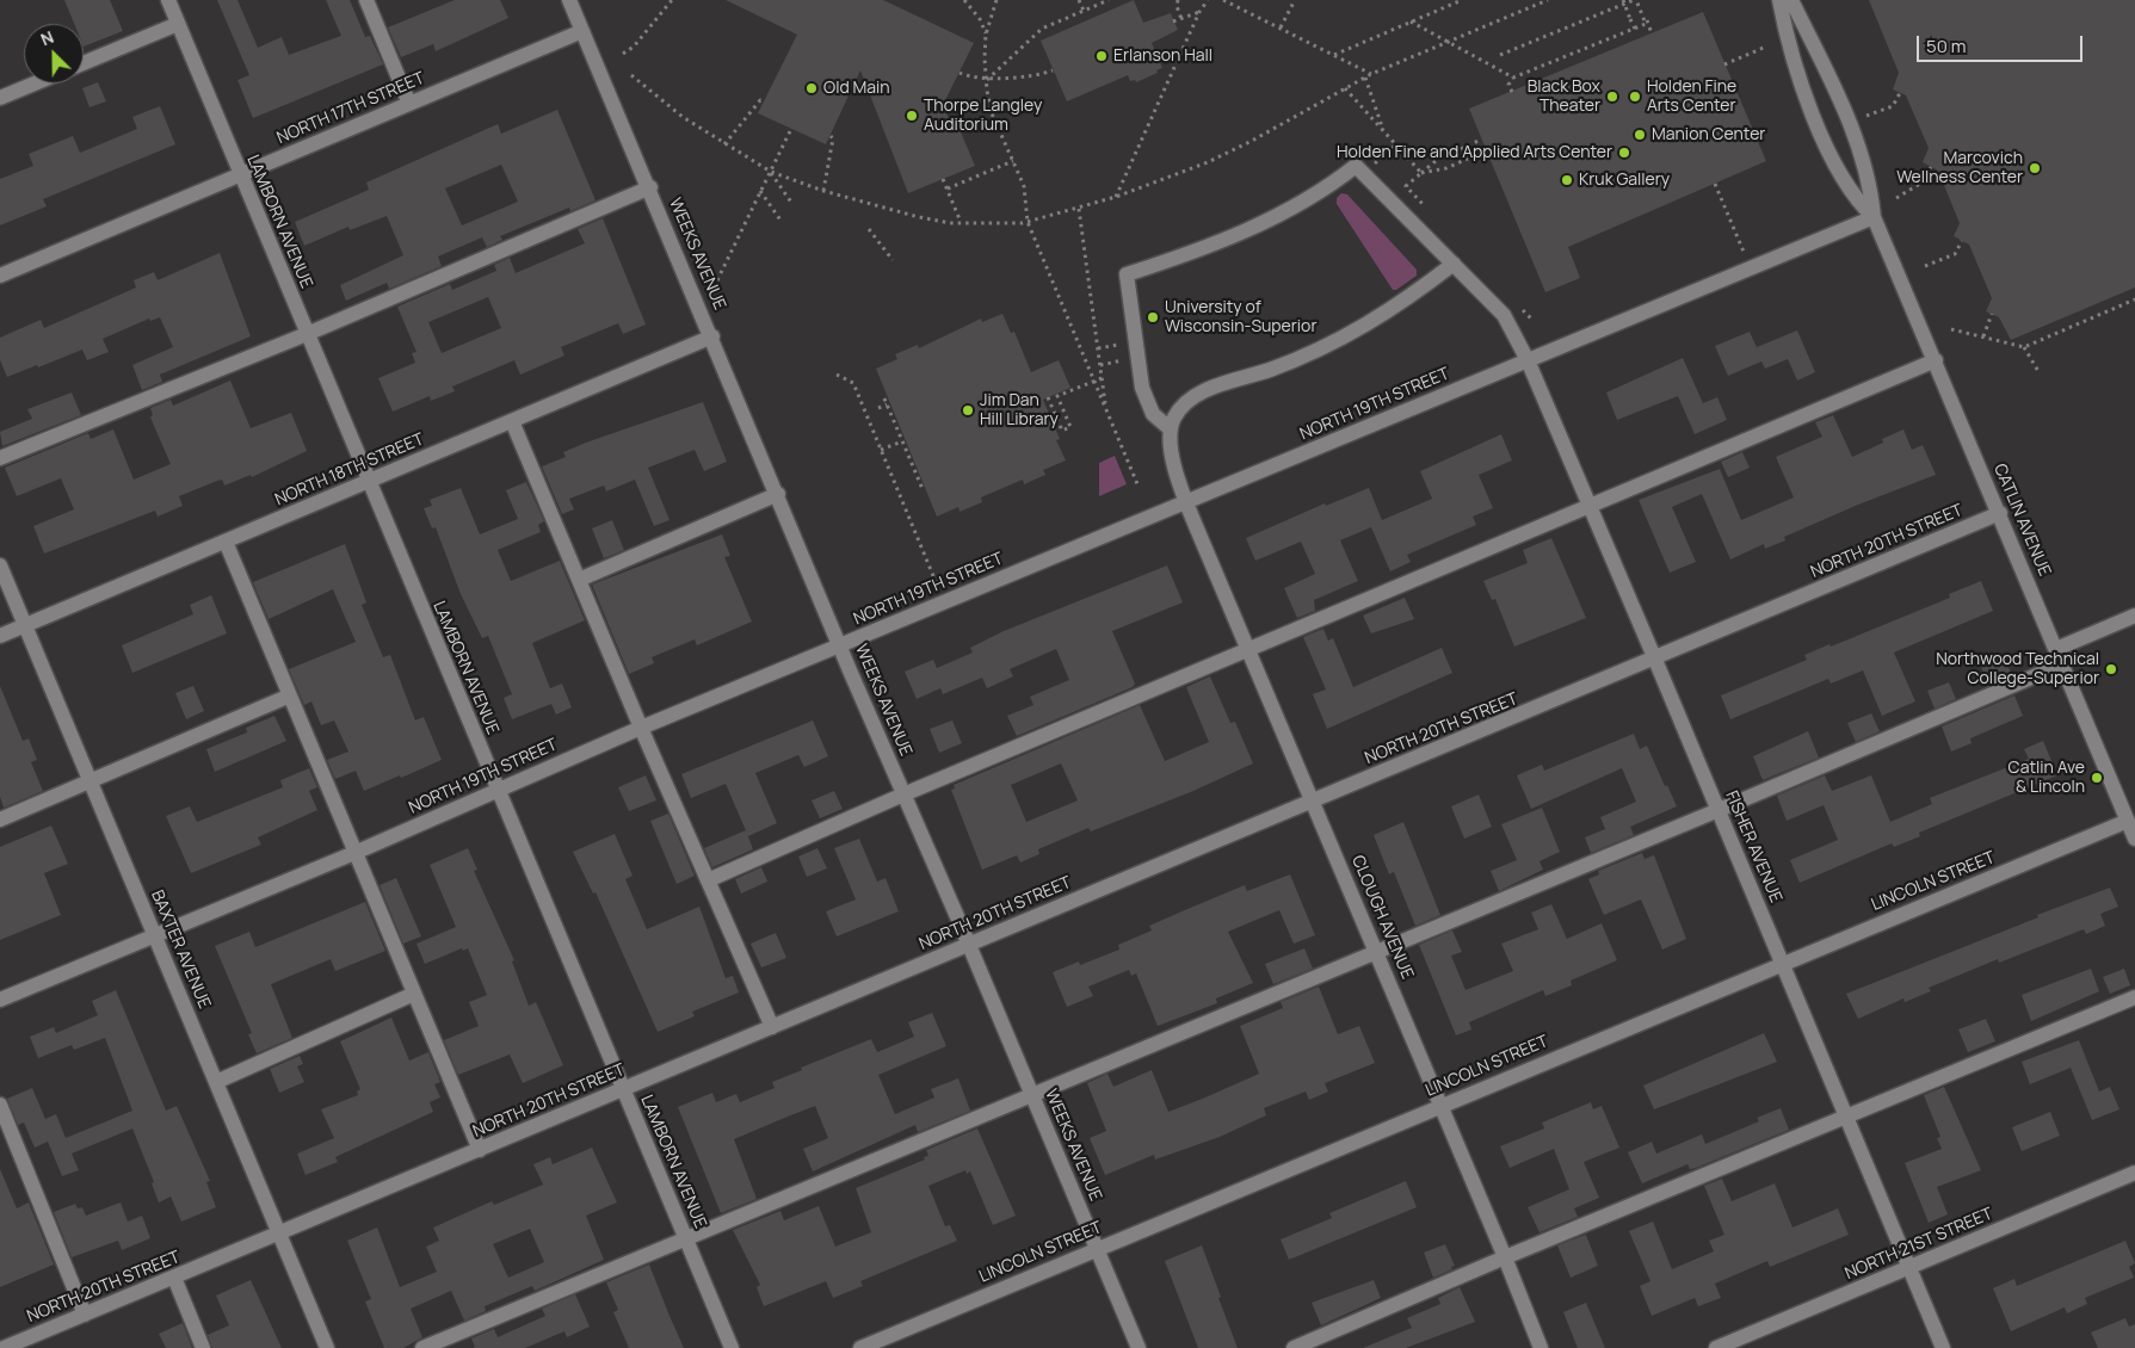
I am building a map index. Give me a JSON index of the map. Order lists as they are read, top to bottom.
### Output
{
  "streets": {
    "street": [
      "NORTH 17TH STREET",
      "LAMBORN AVENUE",
      "WEEKS AVENUE",
      "NORTH 19TH STREET",
      "NORTH 18TH STREET",
      "CATLIN AVENUE",
      "NORTH 20TH STREET",
      "FISHER AVENUE",
      "LINCOLN STREET",
      "CLOUGH AVENUE",
      "BAXTER AVENUE",
      "NORTH 21ST STREET"
    ]
  },
  "crossings": [
    ["NORTH 17TH STREET", "LAMBORN AVENUE"],
    ["NORTH 17TH STREET", "WEEKS AVENUE"],
    ["LAMBORN AVENUE", "NORTH 19TH STREET"],
    ["LAMBORN AVENUE", "NORTH 18TH STREET"],
    ["LAMBORN AVENUE", "NORTH 20TH STREET"],
    ["WEEKS AVENUE", "NORTH 19TH STREET"],
    ["WEEKS AVENUE", "NORTH 18TH STREET"],
    ["WEEKS AVENUE", "NORTH 20TH STREET"],
    ["WEEKS AVENUE", "LINCOLN STREET"],
    ["NORTH 19TH STREET", "CATLIN AVENUE"],
    ["NORTH 19TH STREET", "FISHER AVENUE"],
    ["NORTH 19TH STREET", "CLOUGH AVENUE"],
    ["NORTH 19TH STREET", "BAXTER AVENUE"],
    ["NORTH 18TH STREET", "BAXTER AVENUE"],
    ["CATLIN AVENUE", "NORTH 20TH STREET"],
    ["CATLIN AVENUE", "LINCOLN STREET"],
    ["NORTH 20TH STREET", "FISHER AVENUE"],
    ["NORTH 20TH STREET", "CLOUGH AVENUE"],
    ["NORTH 20TH STREET", "BAXTER AVENUE"],
    ["FISHER AVENUE", "LINCOLN STREET"],
    ["FISHER AVENUE", "CLOUGH AVENUE"],
    ["FISHER AVENUE", "NORTH 21ST STREET"],
    ["LINCOLN STREET", "CLOUGH AVENUE"]
  ],
  "places": [
    "Erlanson Hall",
    "Old Main",
    "Black Box Theater",
    "Holden Fine Arts Center",
    "Thorpe Langley Auditorium",
    "Manion Center",
    "Holden Fine and Applied Arts Center",
    "Marcovich Wellness Center",
    "Kruk Gallery",
    "University of Wisconsin-Superior",
    "Jim Dan Hill Library",
    "Northwood Technical College-Superior",
    "Catlin Ave & Lincoln"
  ],
  "scale_bar": "50 m",
  "north": "top left"
}
